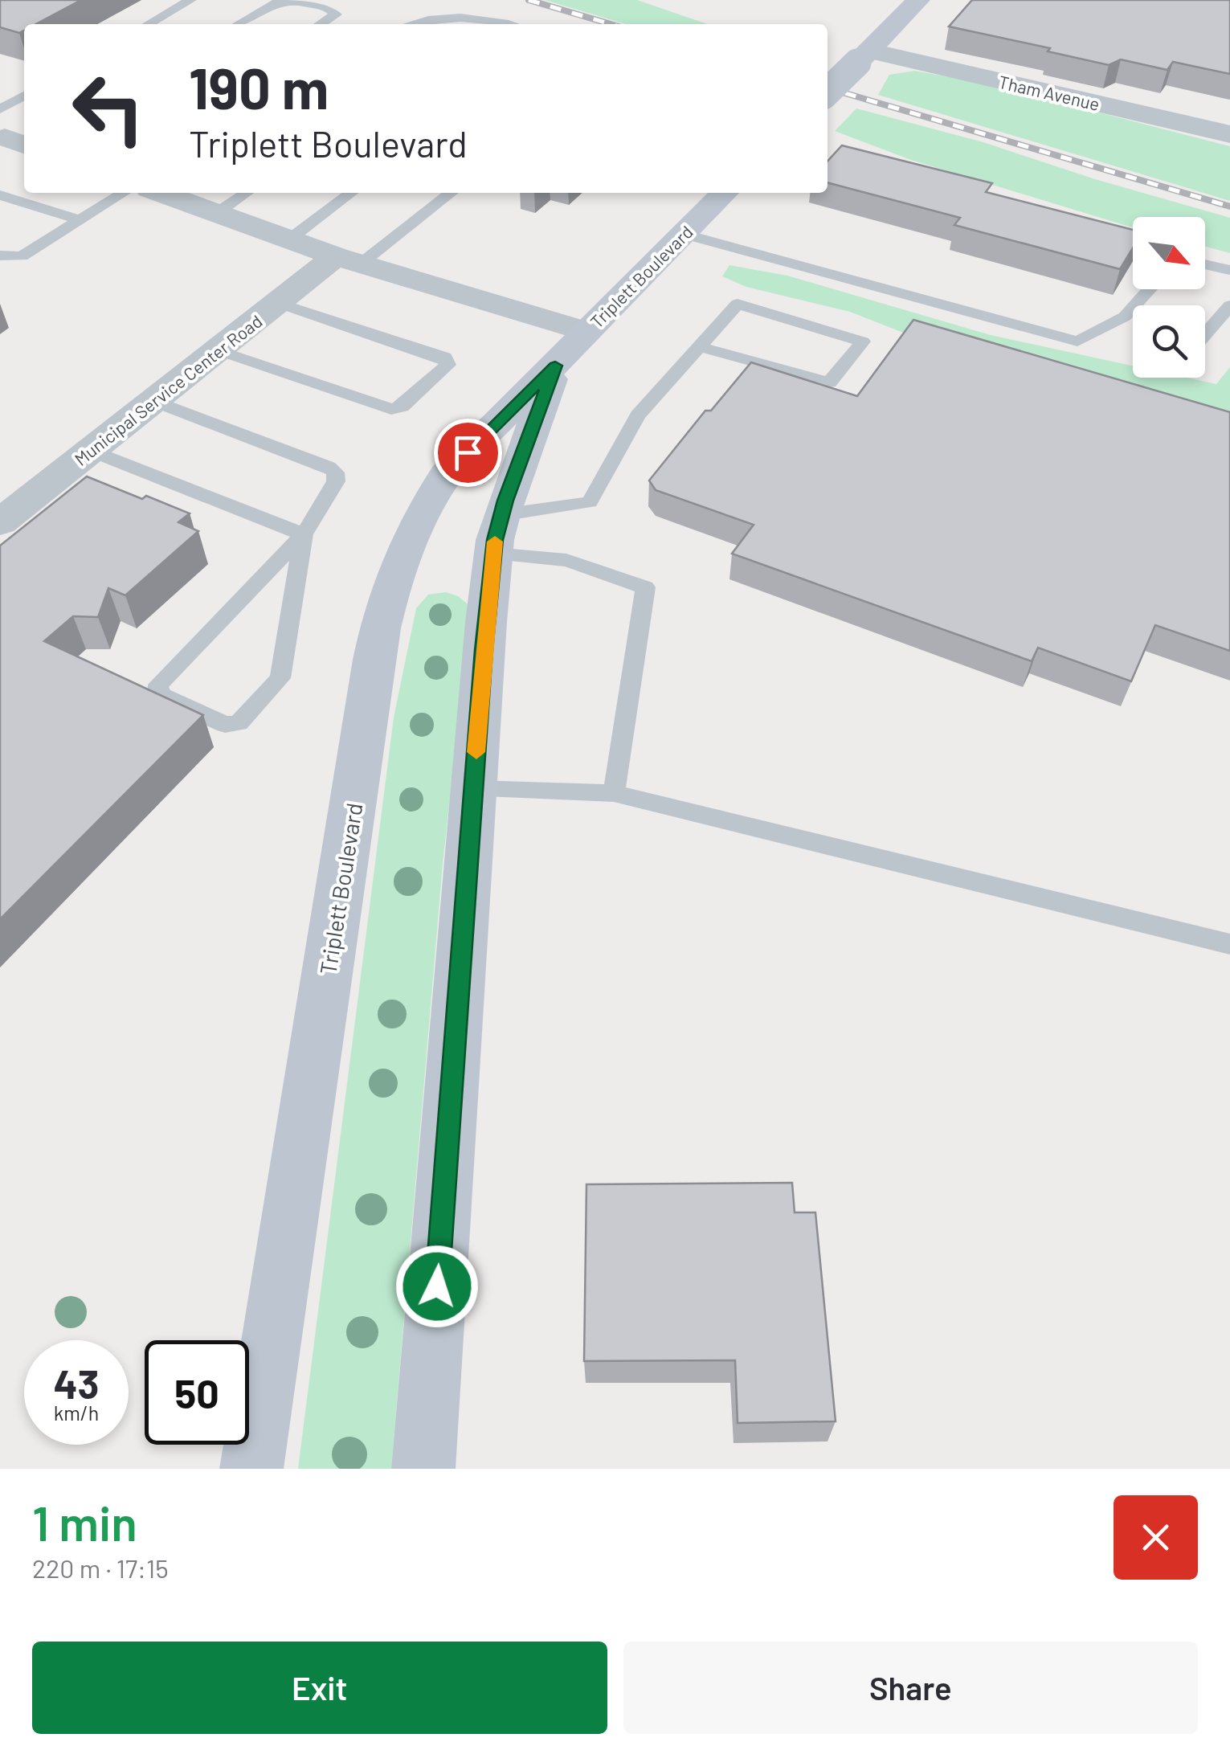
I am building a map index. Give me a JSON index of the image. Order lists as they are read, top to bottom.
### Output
{
  "streets": {
    "main road": ["Triplett Boulevard"],
    "street": ["Tham Avenue", "Municipal Service Center Road"]
  },
  "north": "bottom right",
  "page": {
    "turn": ["190 m", "Triplett Boulevard"],
    "speed": "43 km/h",
    "limit": "50",
    "heading": ["1 min", "220 m · 17:15"],
    "buttons": ["Exit", "Share"]
  }
}
